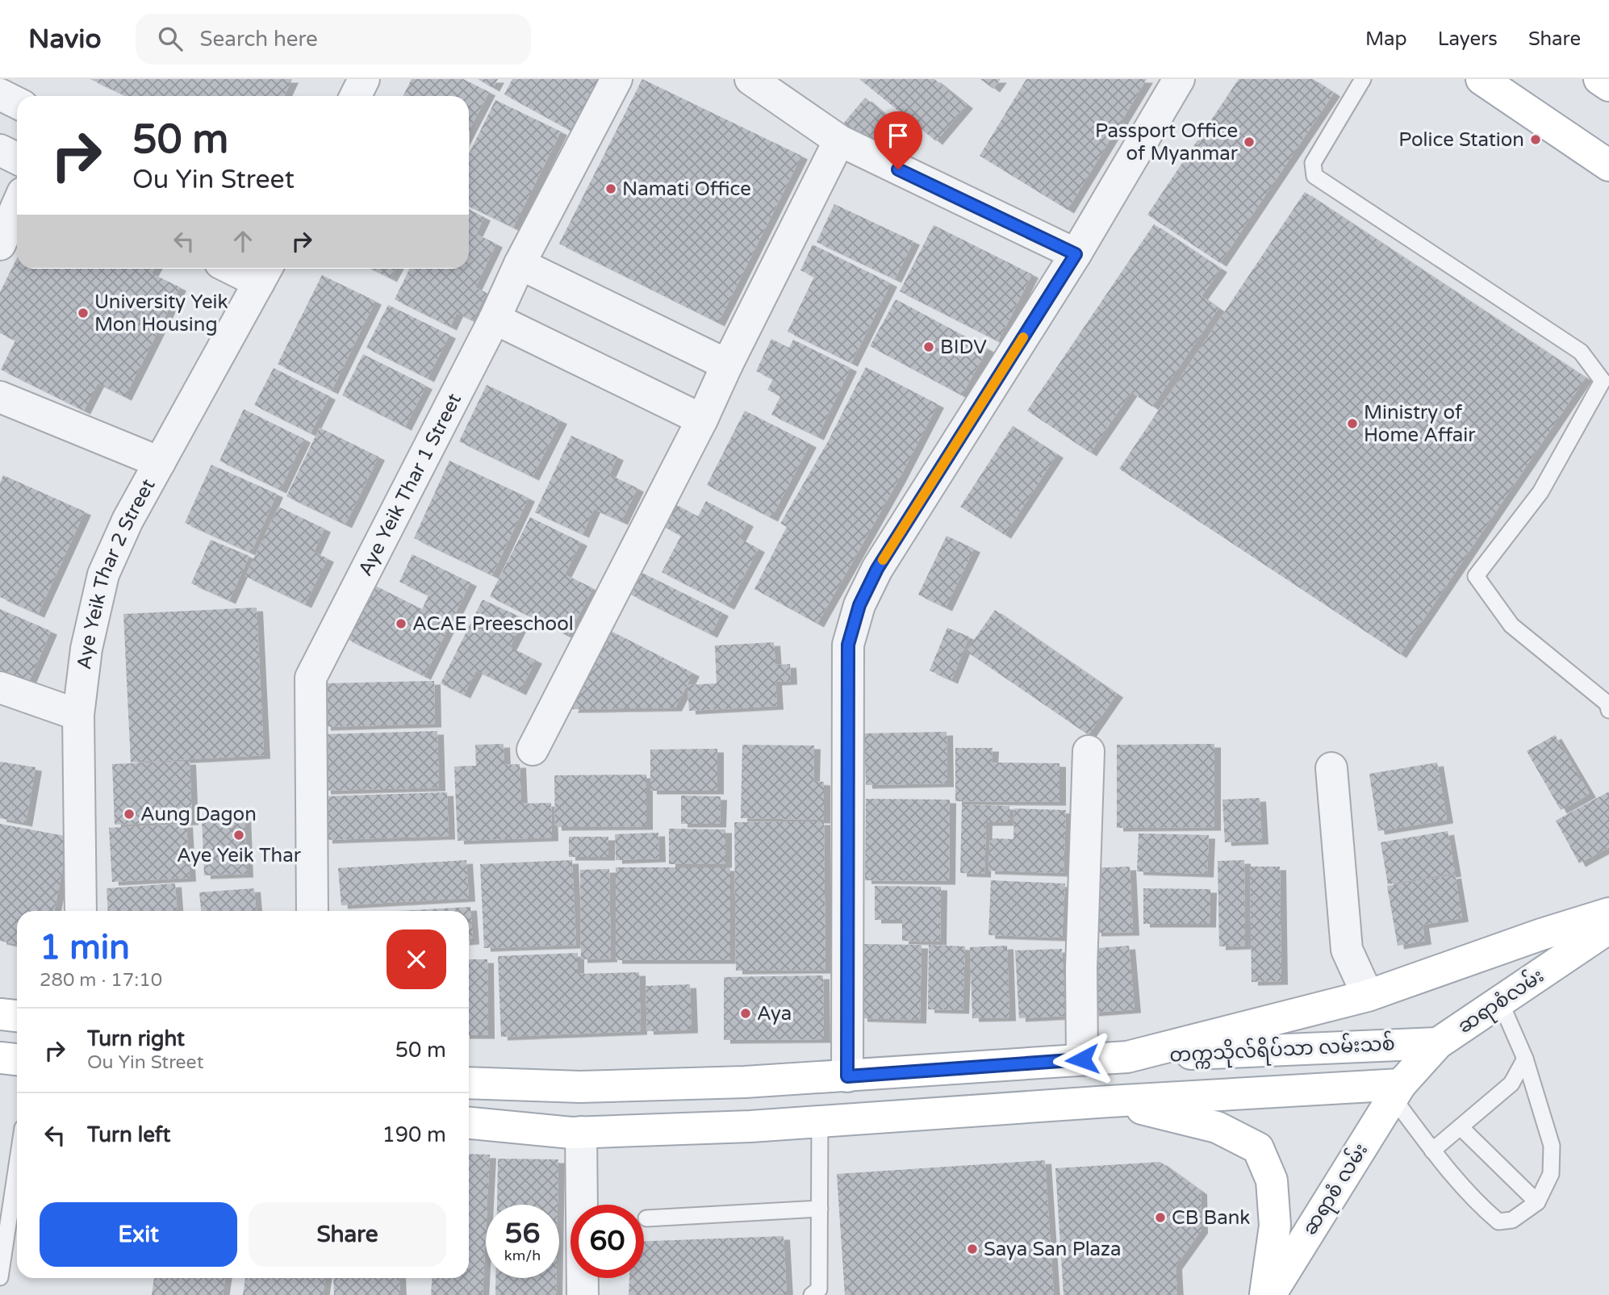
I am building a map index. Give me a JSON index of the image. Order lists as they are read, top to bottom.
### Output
{
  "streets": {
    "main road": ["ဆရာစံလမ်း", "တက္ကသိုလ်ရိပ်သာ လမ်းသစ်", "ဆရာစံ လမ်း"],
    "street": ["Aye Yeik Thar 1 Street", "Aye Yeik Thar 2 Street"]
  },
  "crossings": [
    ["ဆရာစံလမ်း", "တက္ကသိုလ်ရိပ်သာ လမ်းသစ်"],
    ["ဆရာစံလမ်း", "ဆရာစံ လမ်း"]
  ],
  "places": [
    "Police Station",
    "Passport Office of Myanmar",
    "Namati Office",
    "University Yeik Mon Housing",
    "BIDV",
    "Ministry of Home Affair",
    "ACAE Preeschool",
    "Aung Dagon",
    "Aye Yeik Thar",
    "Aya",
    "CB Bank",
    "Saya San Plaza"
  ],
  "page": {
    "header": "Navio",
    "search": "Search here",
    "nav": ["Map", "Layers", "Share"],
    "turn": ["50 m", "Ou Yin Street"],
    "heading": ["1 min", "280 m · 17:10"],
    "list": [
      {
        "name": "Turn right",
        "note": "Ou Yin Street",
        "value": "50 m"
      },
      {
        "name": "Turn left",
        "value": "190 m"
      }
    ],
    "buttons": ["Exit", "Share"],
    "speed": "56 km/h",
    "limit": "60"
  }
}
